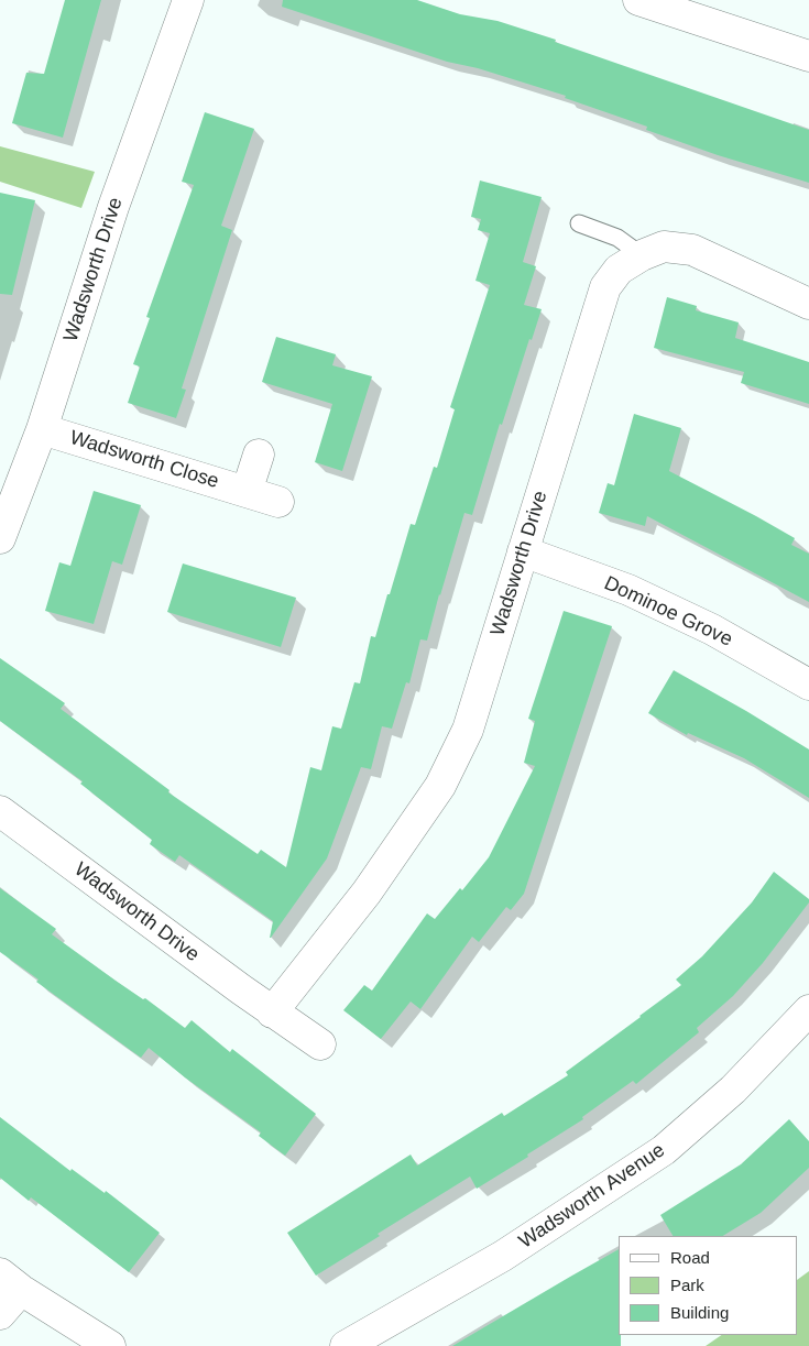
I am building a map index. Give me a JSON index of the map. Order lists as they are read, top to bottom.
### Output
{
  "streets": {
    "street": [
      "Wadsworth Drive",
      "Wadsworth Close",
      "Dominoe Grove",
      "Wadsworth Avenue"
    ]
  },
  "crossings": [
    ["Wadsworth Drive", "Wadsworth Close"],
    ["Wadsworth Drive", "Dominoe Grove"]
  ],
  "legend": ["Road", "Park", "Building"]
}
